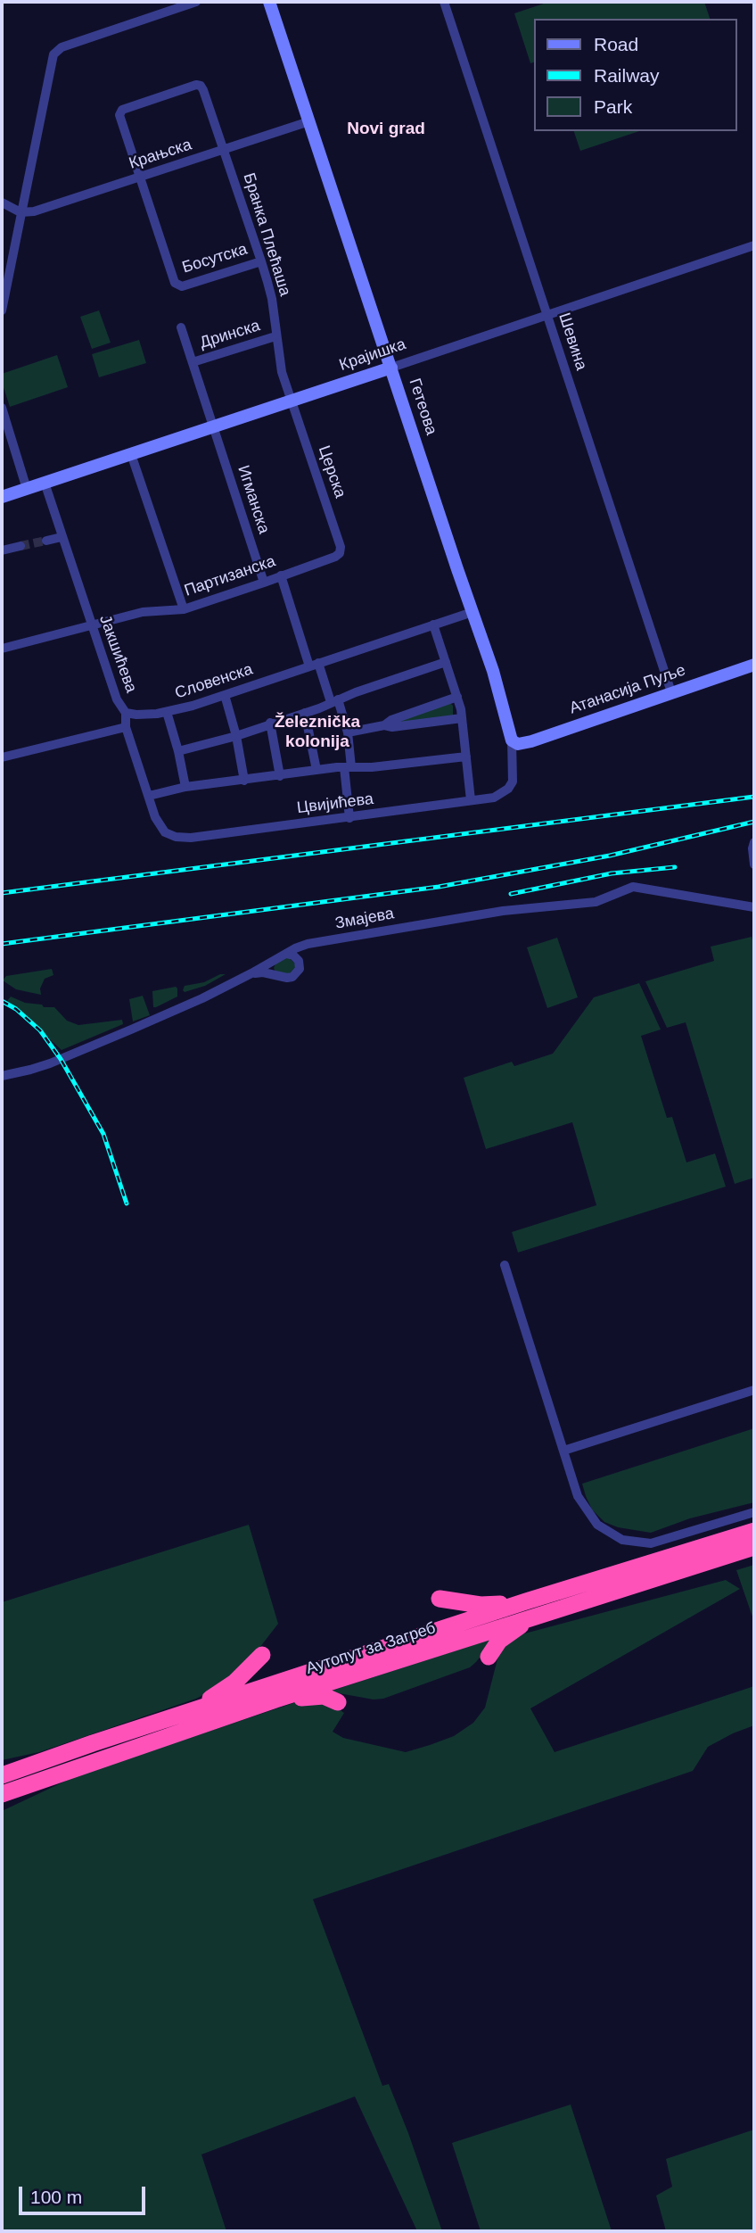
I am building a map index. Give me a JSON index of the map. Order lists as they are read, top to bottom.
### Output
{
  "streets": {
    "highway": ["Аутопут за Загреб"],
    "main road": ["Крајишка", "Гетеова", "Атанасија Пуље"],
    "street": [
      "Крањска",
      "Бранка Плећаша",
      "Босутска",
      "Дринска",
      "Шевина",
      "Церска",
      "Игманска",
      "Партизанска",
      "Јакшићева",
      "Словенска",
      "Цвијићева",
      "Змајева"
    ]
  },
  "crossings": [
    ["Крањска", "Бранка Плећаша"],
    ["Крањска", "Босутска"],
    ["Крањска", "Гетеова"],
    ["Бранка Плећаша", "Босутска"],
    ["Бранка Плећаша", "Дринска"],
    ["Бранка Плећаша", "Крајишка"],
    ["Бранка Плећаша", "Церска"],
    ["Дринска", "Крајишка"],
    ["Дринска", "Игманска"],
    ["Шевина", "Крајишка"],
    ["Шевина", "Атанасија Пуље"],
    ["Крајишка", "Гетеова"],
    ["Крајишка", "Церска"],
    ["Крајишка", "Игманска"],
    ["Крајишка", "Јакшићева"],
    ["Гетеова", "Словенска"],
    ["Гетеова", "Атанасија Пуље"],
    ["Гетеова", "Цвијићева"],
    ["Церска", "Партизанска"],
    ["Игманска", "Партизанска"],
    ["Партизанска", "Јакшићева"],
    ["Јакшићева", "Словенска"],
    ["Јакшићева", "Цвијићева"]
  ],
  "districts": ["Novi grad", "Železnička kolonija"],
  "legend": ["Road", "Railway", "Park"],
  "scale_bar": "100 m"
}
